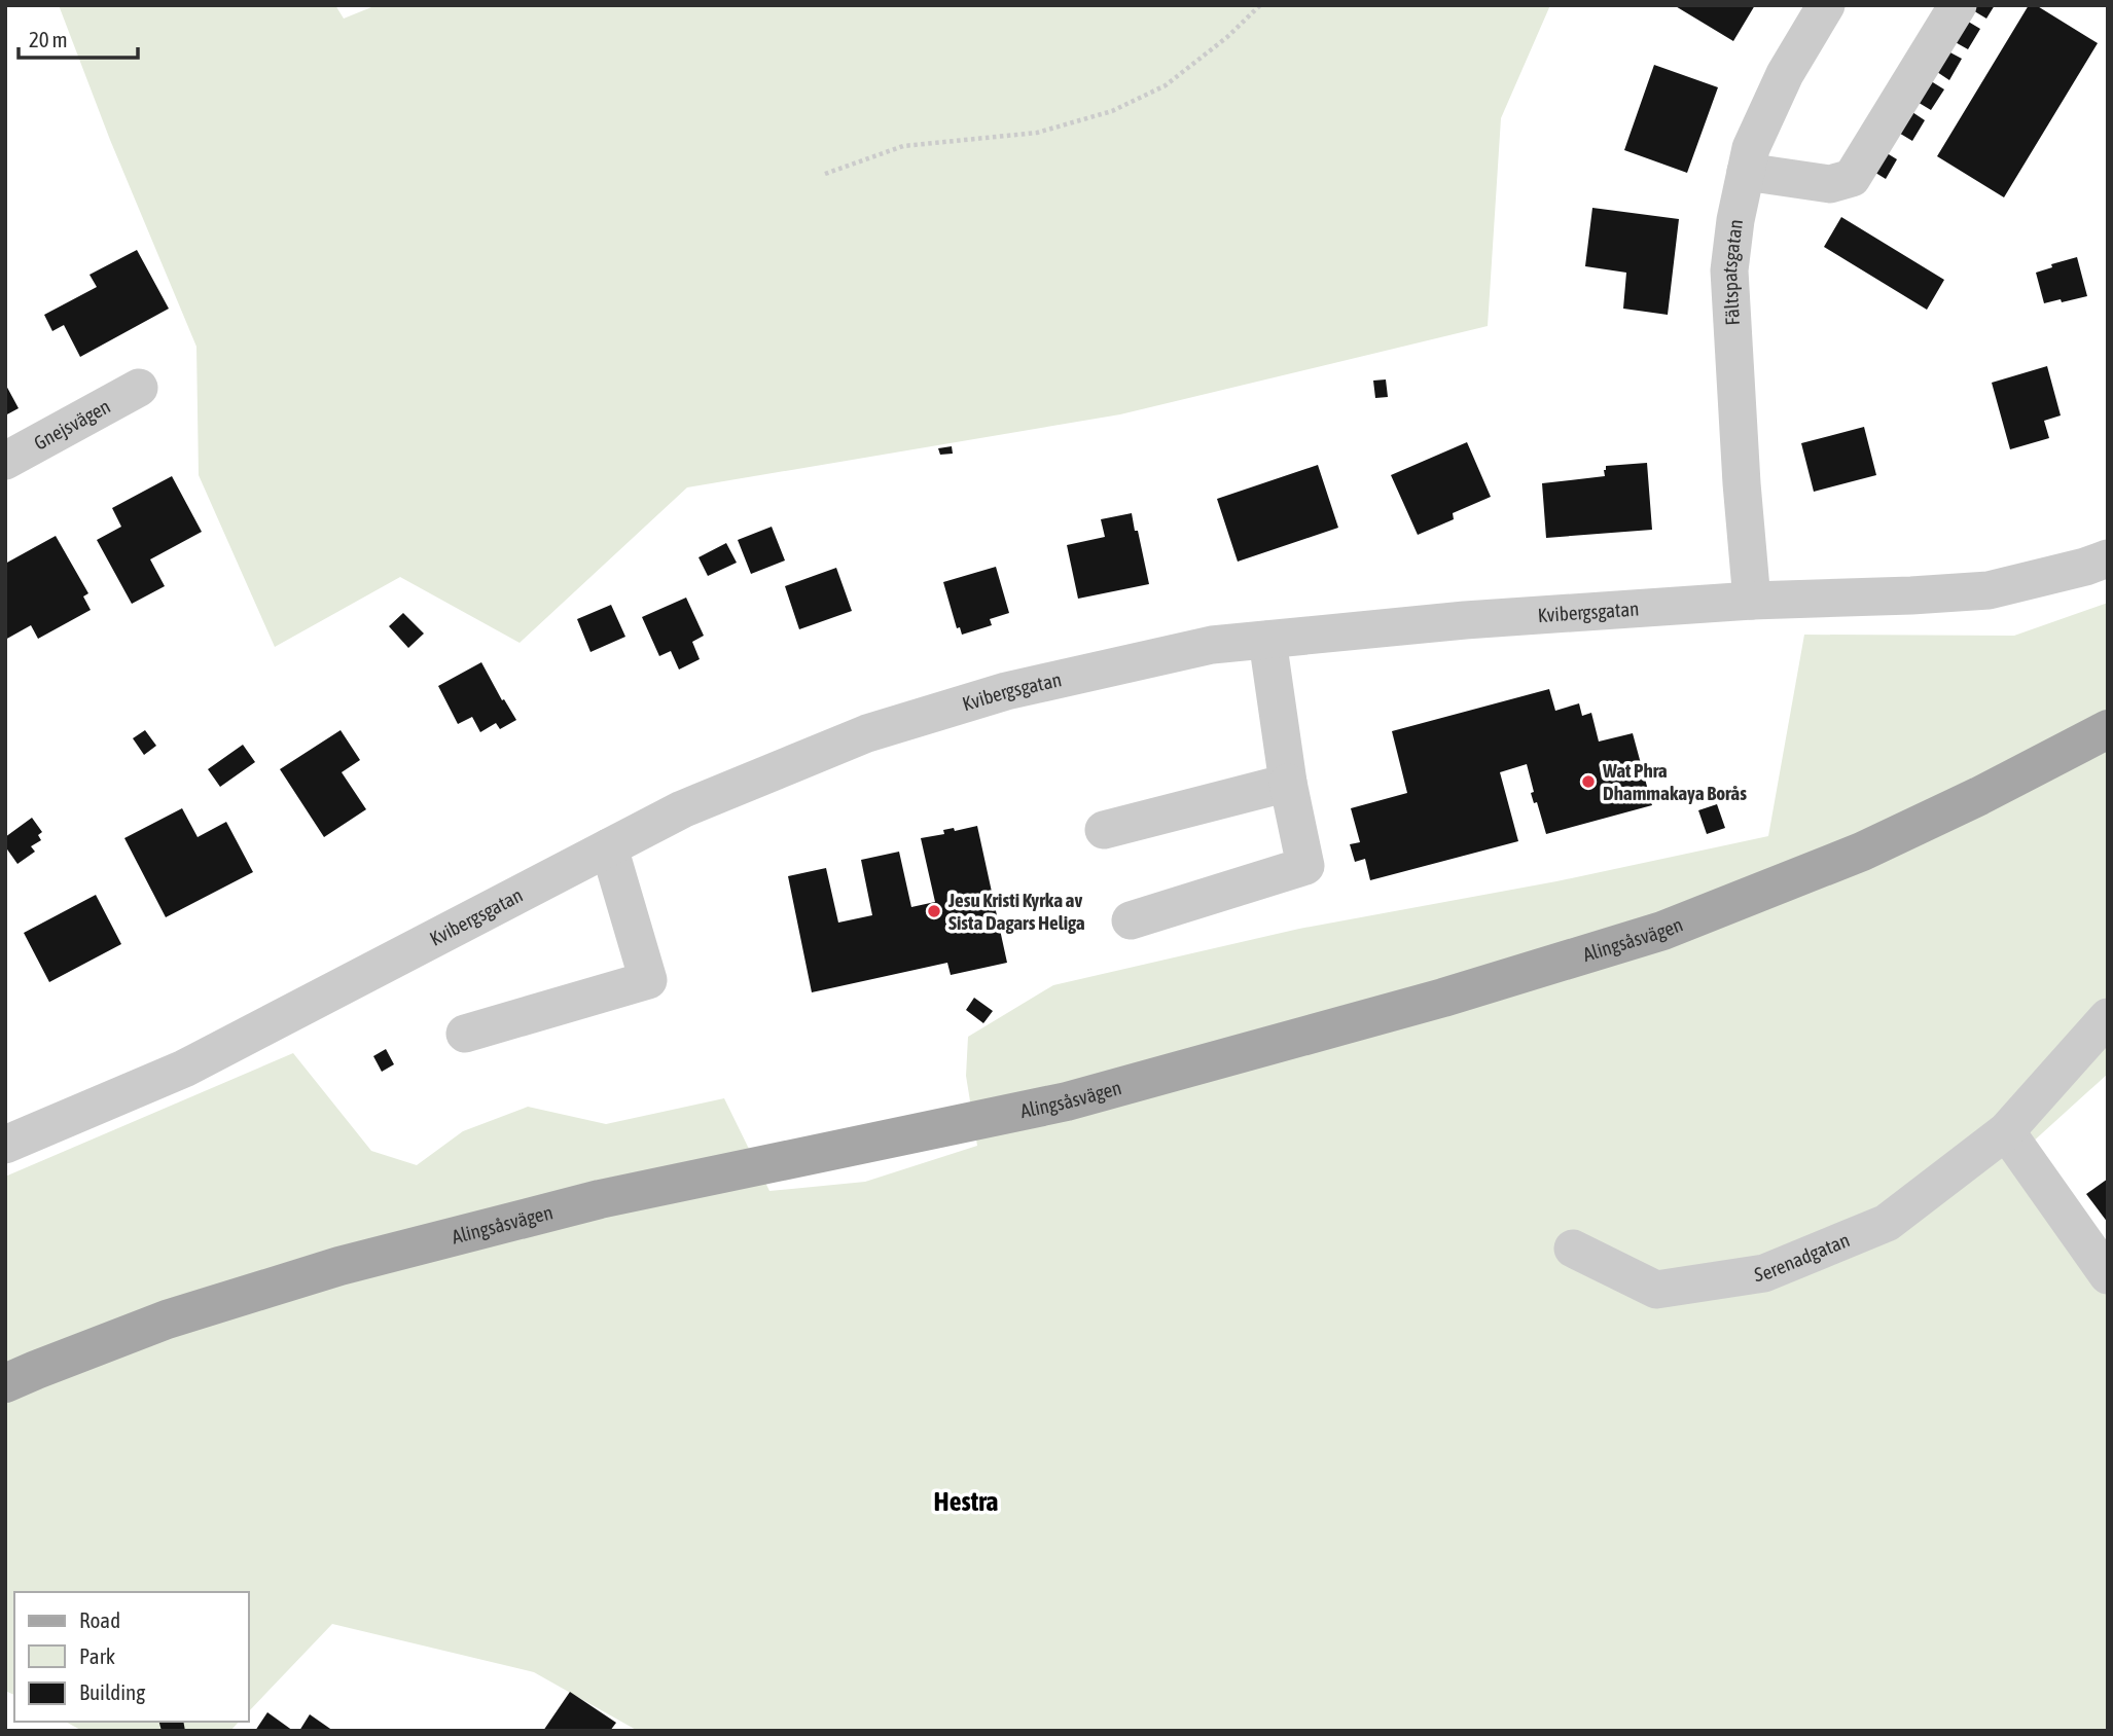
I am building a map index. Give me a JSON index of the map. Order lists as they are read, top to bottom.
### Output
{
  "streets": {
    "main road": ["Alingsåsvägen"],
    "street": [
      "Fältspatsgatan",
      "Gnejsvägen",
      "Kvibergsgatan",
      "Serenadgatan"
    ]
  },
  "crossings": [
    ["Fältspatsgatan", "Kvibergsgatan"]
  ],
  "districts": ["Hestra"],
  "places": ["Wat Phra Dhammakaya Borås", "Jesu Kristi Kyrka av Sista Dagars Heliga"],
  "legend": ["Road", "Park", "Building"],
  "scale_bar": "20 m"
}
